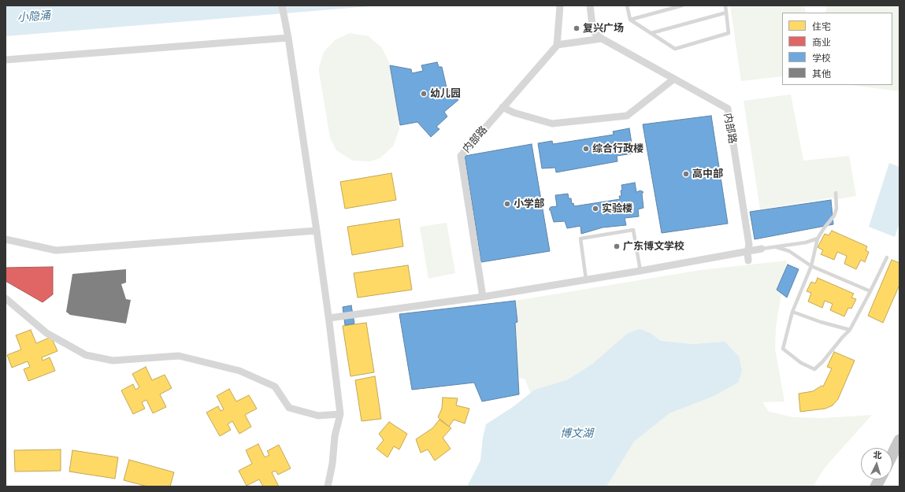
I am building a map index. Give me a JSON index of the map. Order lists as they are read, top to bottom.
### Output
{
  "streets": {
    "street": ["内部路"]
  },
  "water": ["小隐涌", "博文湖"],
  "places": [
    "复兴广场",
    "幼儿园",
    "综合行政楼",
    "高中部",
    "小学部",
    "实验楼",
    "广东博文学校"
  ],
  "legend": [
    "住宅",
    "商业",
    "学校",
    "其他"
  ],
  "north": "top"
}
